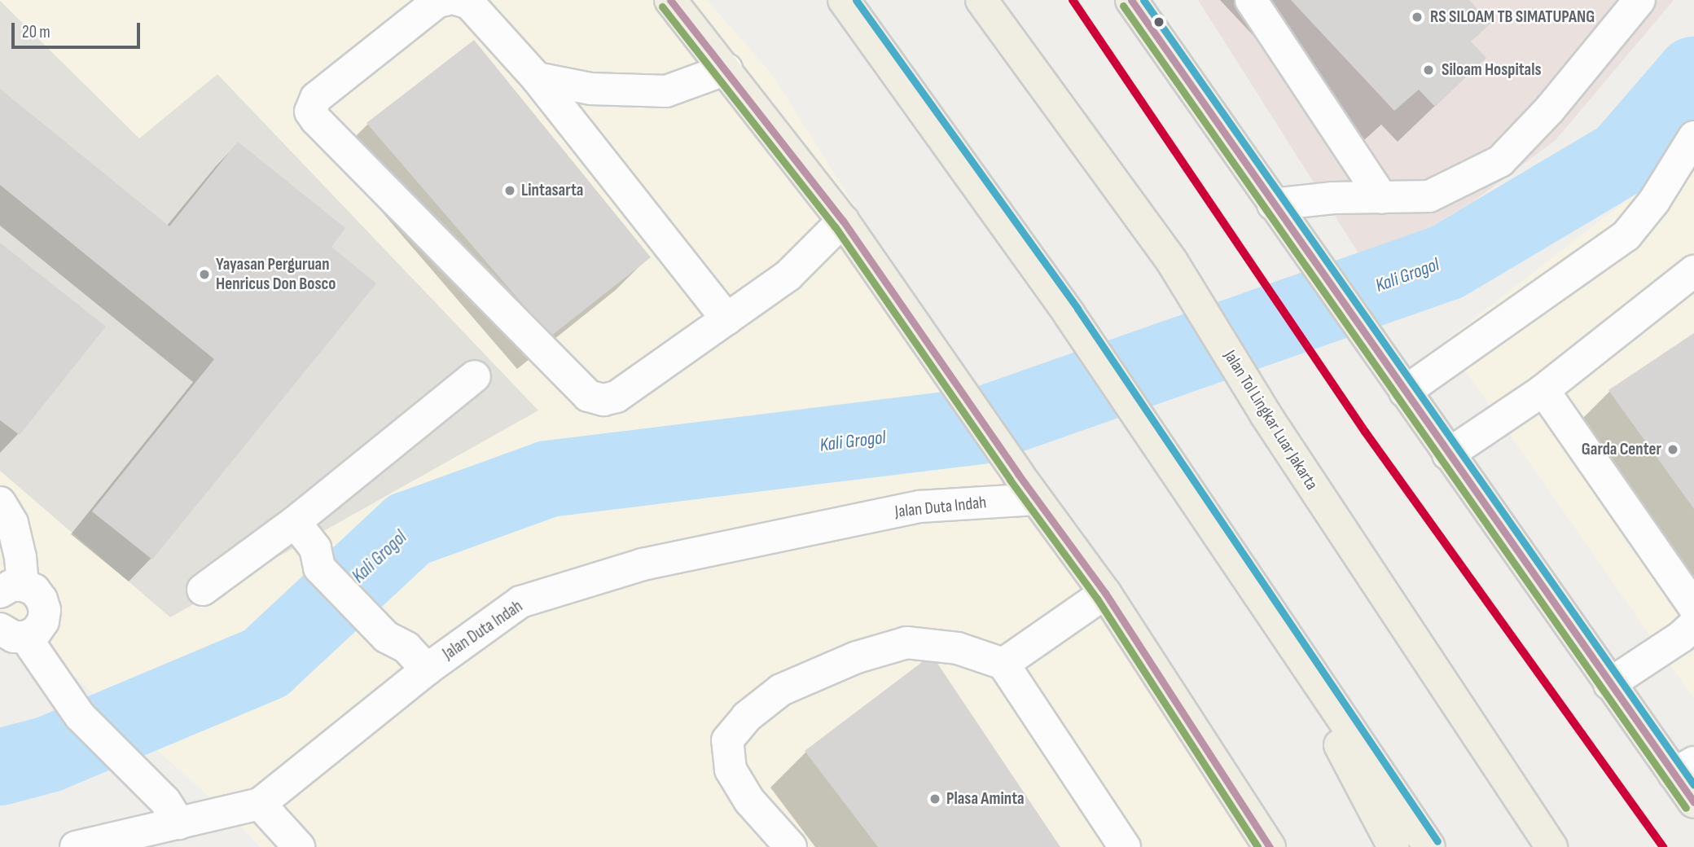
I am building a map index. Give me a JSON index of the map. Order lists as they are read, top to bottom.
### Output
{
  "streets": {
    "highway": ["Jalan Tol Lingkar Luar Jakarta"],
    "street": ["Jalan Duta Indah"]
  },
  "water": ["Kali Grogol"],
  "places": [
    "RS SILOAM TB SIMATUPANG",
    "Siloam Hospitals",
    "Lintasarta",
    "Yayasan Perguruan Henricus Don Bosco",
    "Garda Center",
    "Plasa Aminta"
  ],
  "scale_bar": "20 m"
}
